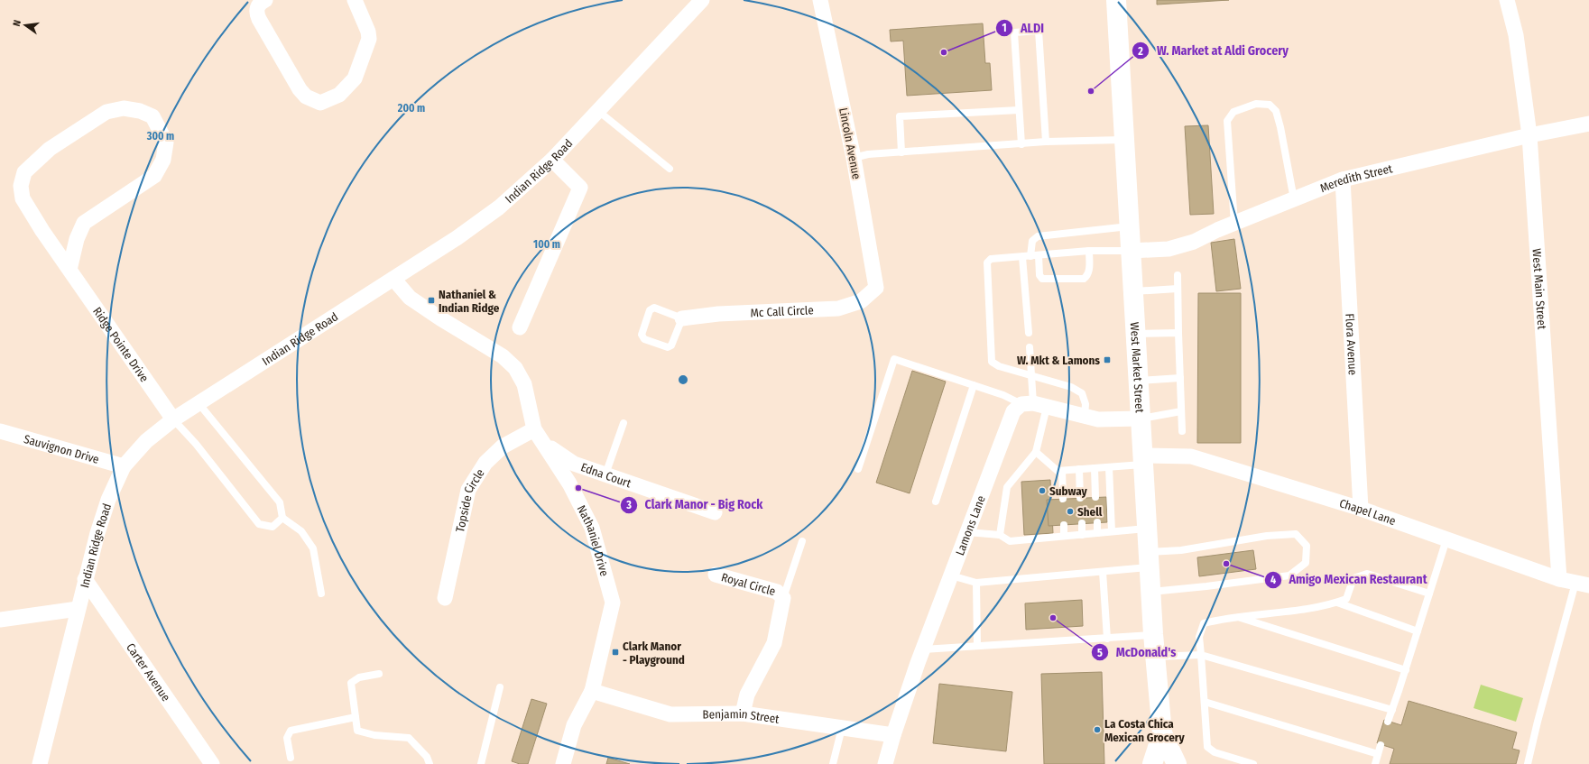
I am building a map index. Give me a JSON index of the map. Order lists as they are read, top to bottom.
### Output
{
  "streets": {
    "main road": ["West Market Street"],
    "street": [
      "Lincoln Avenue",
      "Indian Ridge Road",
      "Meredith Street",
      "West Main Street",
      "Mc Call Circle",
      "Ridge Pointe Drive",
      "Flora Avenue",
      "Sauvignon Drive",
      "Edna Court",
      "Topside Circle",
      "Chapel Lane",
      "Lamons Lane",
      "Nathaniel Drive",
      "Royal Circle",
      "Carter Avenue",
      "Benjamin Street"
    ]
  },
  "crossings": [
    ["Lincoln Avenue", "Mc Call Circle"],
    ["Indian Ridge Road", "Ridge Pointe Drive"],
    ["Indian Ridge Road", "Sauvignon Drive"],
    ["Indian Ridge Road", "Nathaniel Drive"],
    ["Indian Ridge Road", "Carter Avenue"],
    ["Meredith Street", "West Main Street"],
    ["Meredith Street", "Flora Avenue"],
    ["Meredith Street", "West Market Street"],
    ["West Main Street", "Chapel Lane"],
    ["Flora Avenue", "Chapel Lane"],
    ["West Market Street", "Chapel Lane"],
    ["Edna Court", "Topside Circle"],
    ["Edna Court", "Nathaniel Drive"],
    ["Topside Circle", "Nathaniel Drive"],
    ["Lamons Lane", "Benjamin Street"],
    ["Nathaniel Drive", "Benjamin Street"],
    ["Royal Circle", "Benjamin Street"]
  ],
  "places": {
    "other": [
      "ALDI",
      "W. Market at Aldi Grocery",
      "Clark Manor - Big Rock",
      "Subway",
      "Shell",
      "Amigo Mexican Restaurant",
      "McDonald's",
      "La Costa Chica Mexican Grocery"
    ],
    "transit": ["Nathaniel & Indian Ridge", "W. Mkt & Lamons", "Clark Manor - Playground"]
  },
  "north": "left",
  "rings": ["200 m", "300 m", "100 m"]
}
